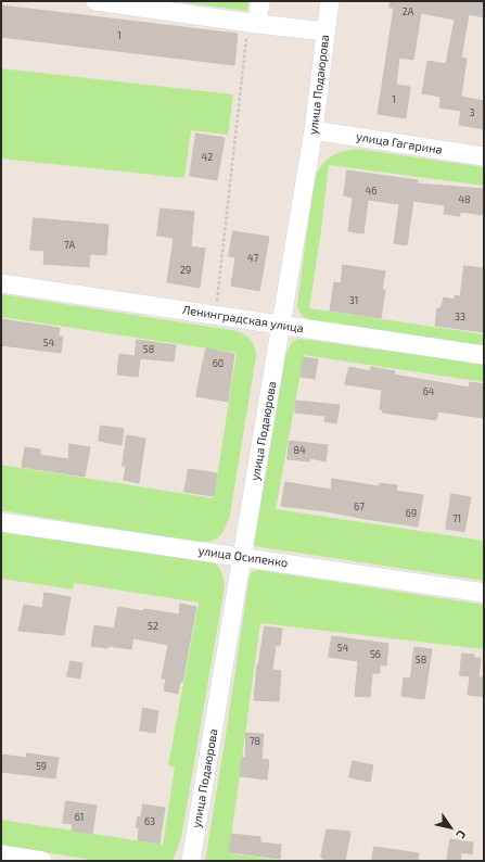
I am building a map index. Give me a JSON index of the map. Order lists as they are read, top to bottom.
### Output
{
  "streets": {
    "street": [
      "улица Подаюрова",
      "улица Гагарина",
      "Ленинградская улица",
      "улица Осипенко"
    ]
  },
  "crossings": [
    ["улица Подаюрова", "улица Гагарина"],
    ["улица Подаюрова", "Ленинградская улица"],
    ["улица Подаюрова", "улица Осипенко"]
  ],
  "house_numbers": [
    "2А",
    "1",
    "1",
    "3",
    "42",
    "46",
    "48",
    "7А",
    "47",
    "29",
    "31",
    "33",
    "54",
    "58",
    "60",
    "64",
    "84",
    "67",
    "69",
    "71",
    "52",
    "54",
    "56",
    "58",
    "78",
    "59",
    "61",
    "63"
  ],
  "north": "bottom right"
}
